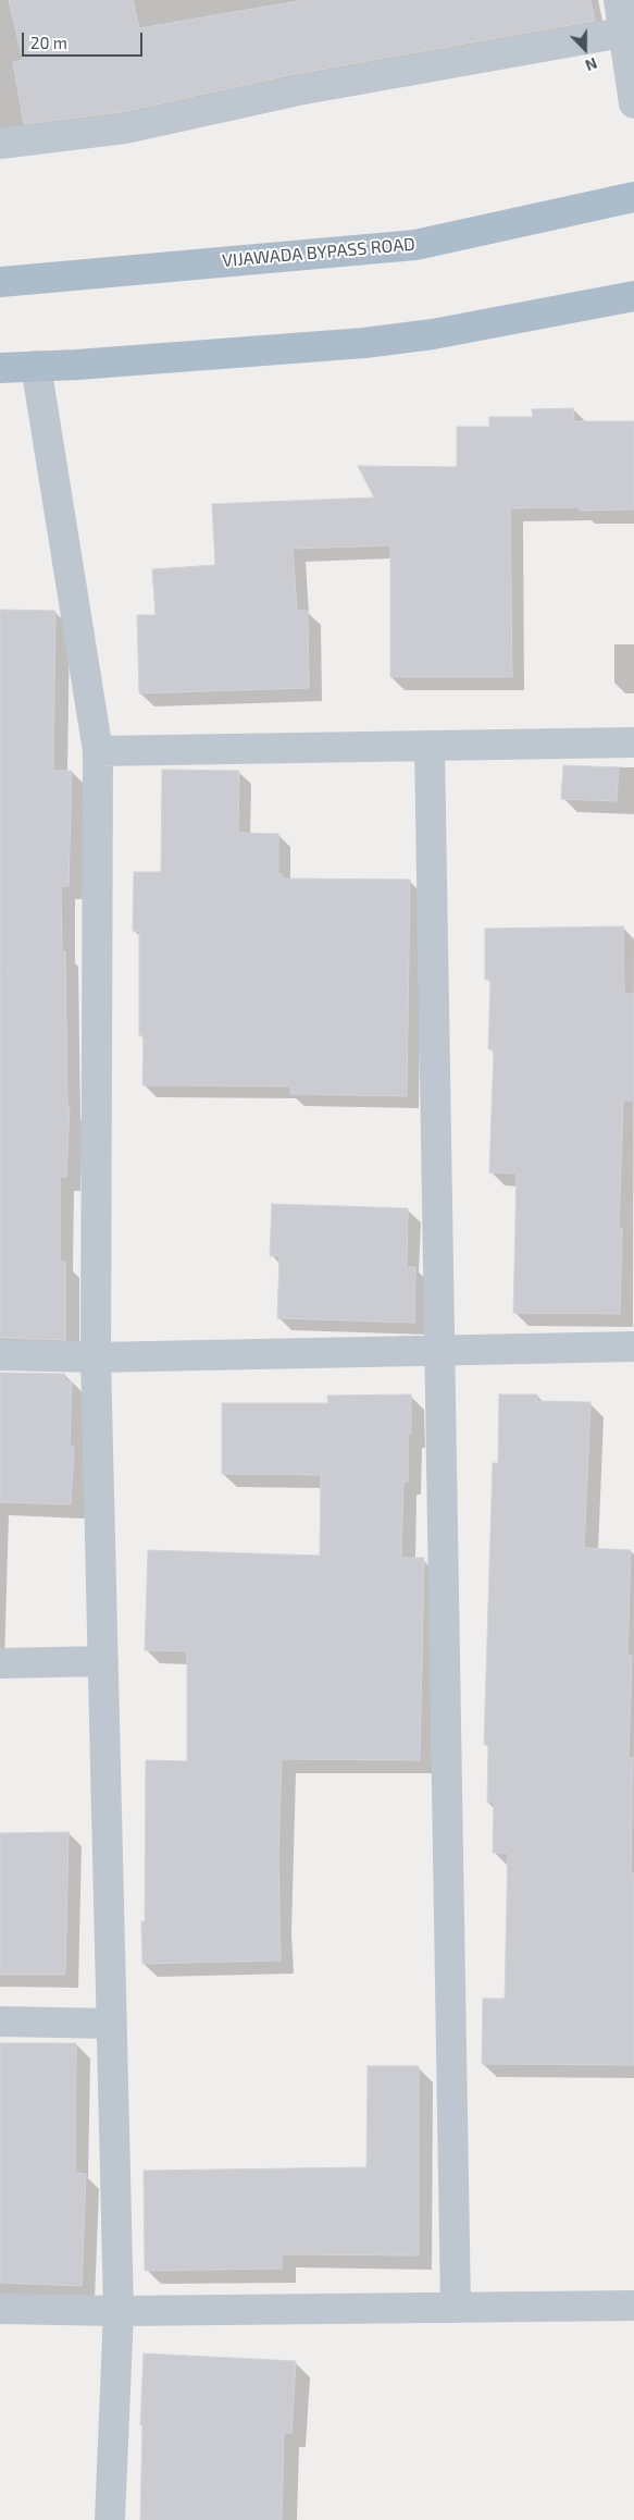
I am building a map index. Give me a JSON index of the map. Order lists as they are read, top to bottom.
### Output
{
  "streets": {
    "main road": ["VIJAWADA BYPASS ROAD"]
  },
  "scale_bar": "20 m",
  "north": "bottom"
}
